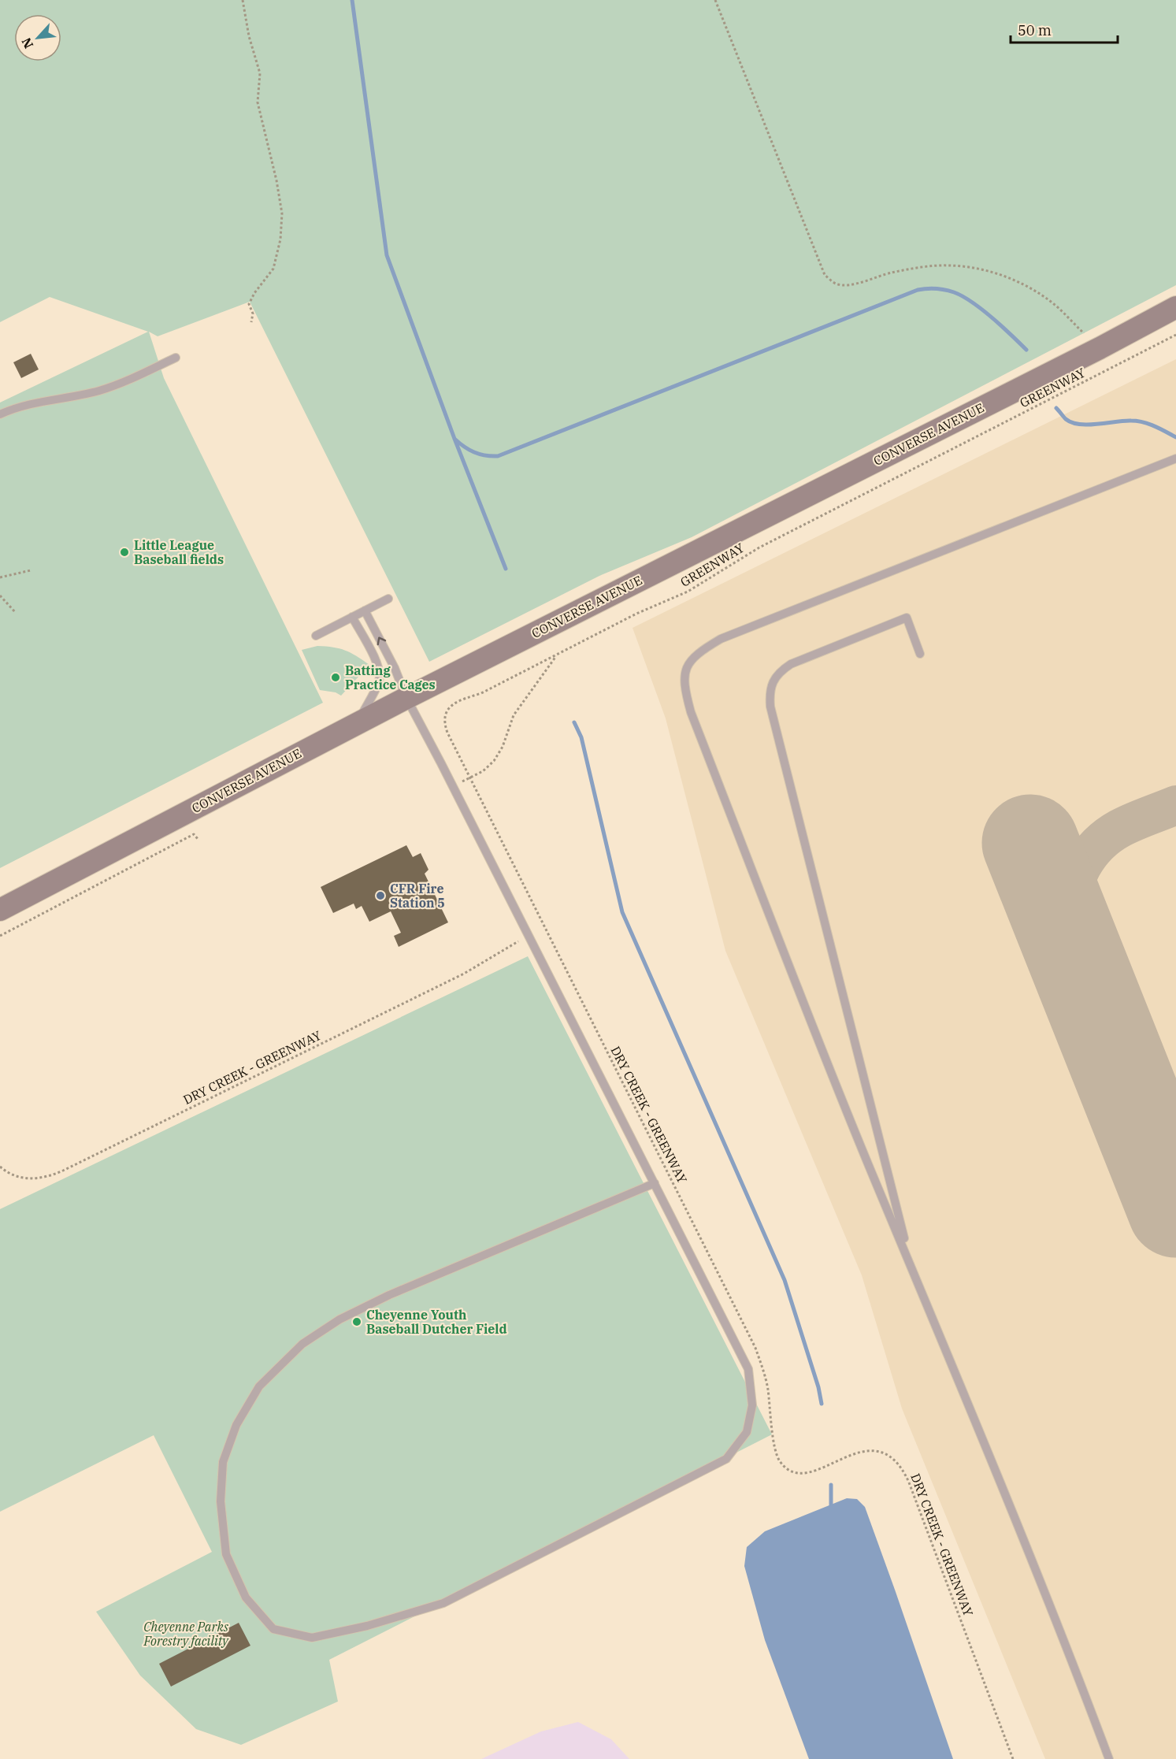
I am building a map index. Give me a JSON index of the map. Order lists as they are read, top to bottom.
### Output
{
  "streets": {
    "main road": ["CONVERSE AVENUE"],
    "path": ["GREENWAY", "DRY CREEK - GREENWAY"]
  },
  "crossings": [
    ["GREENWAY", "DRY CREEK - GREENWAY"]
  ],
  "parks": ["Cheyenne Parks Forestry facility"],
  "places": [
    "Little League Baseball fields",
    "Batting Practice Cages",
    "CFR Fire Station 5",
    "Cheyenne Youth Baseball Dutcher Field"
  ],
  "scale_bar": "50 m",
  "north": "bottom left"
}
